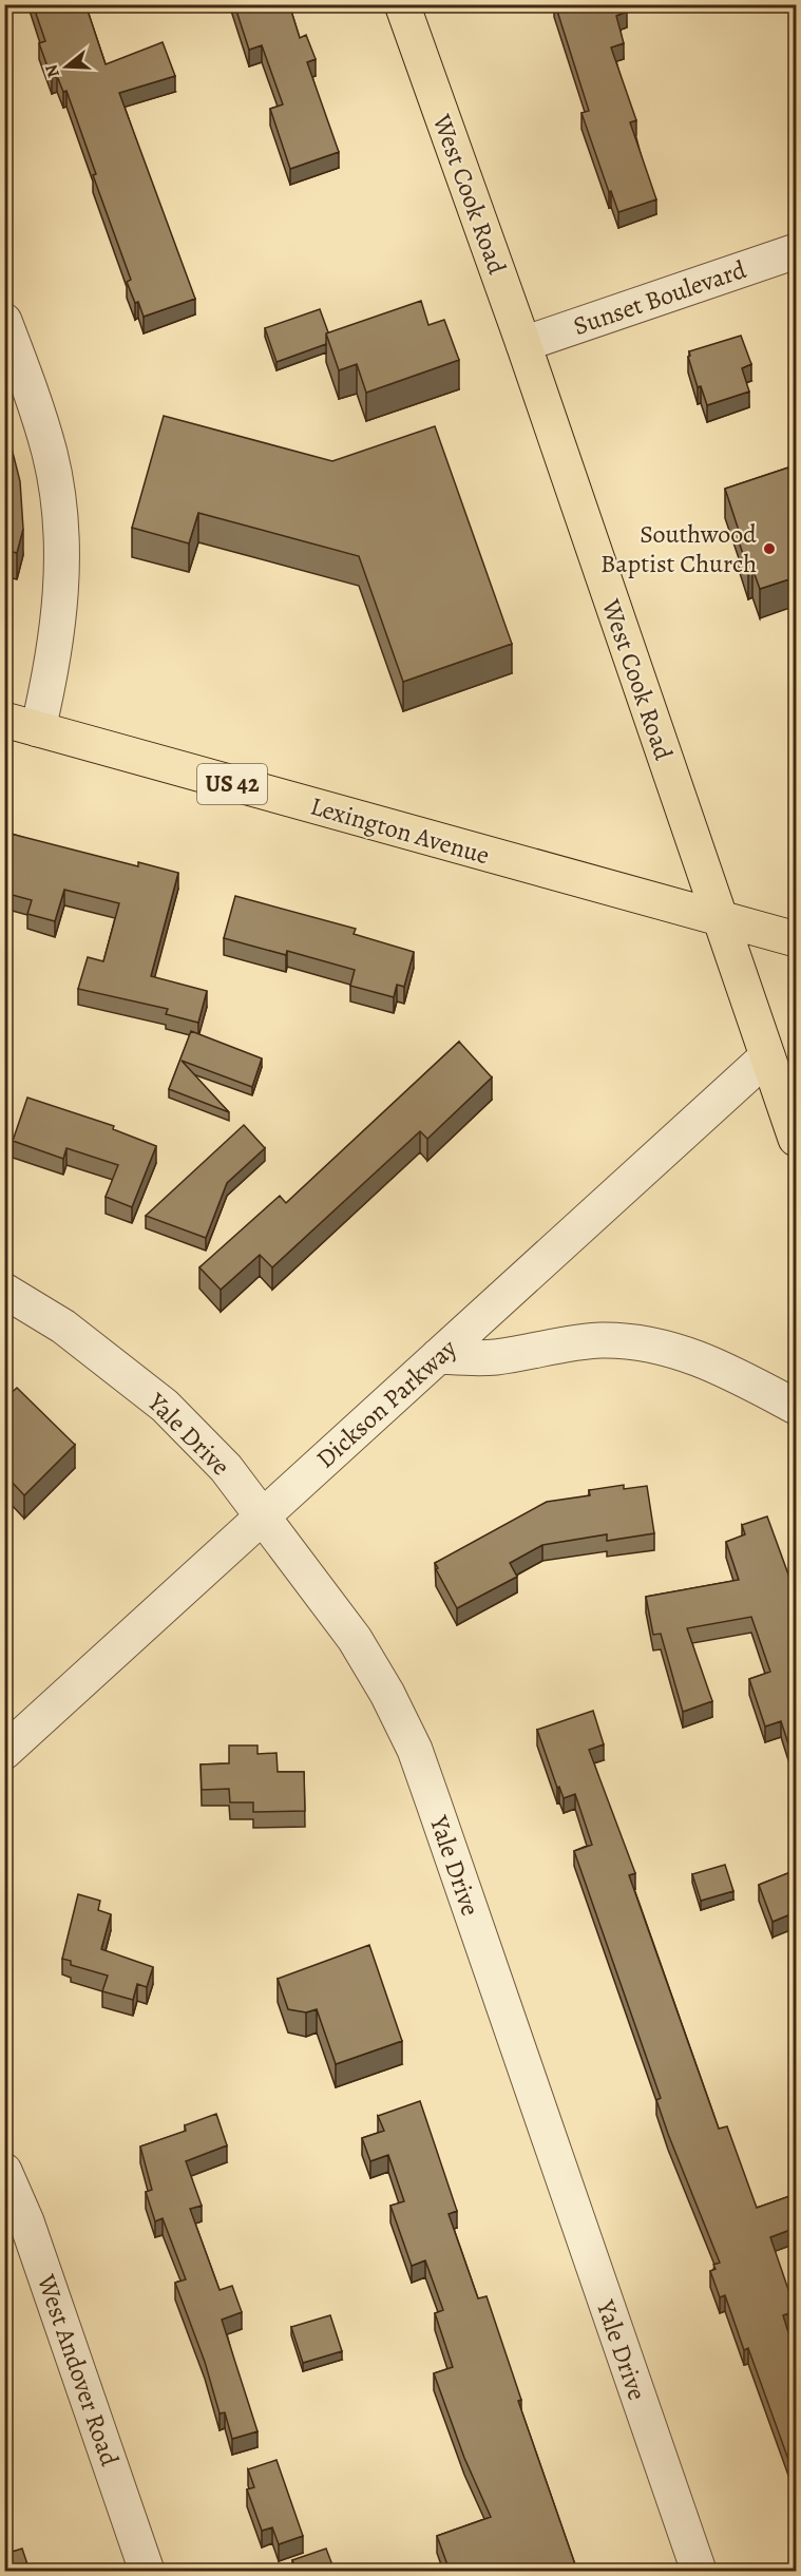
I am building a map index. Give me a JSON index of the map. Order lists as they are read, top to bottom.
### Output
{
  "streets": {
    "main road": ["West Cook Road", "US 42", "Lexington Avenue"],
    "street": [
      "Sunset Boulevard",
      "Dickson Parkway",
      "Yale Drive",
      "West Andover Road"
    ]
  },
  "crossings": [
    ["West Cook Road", "Sunset Boulevard"],
    ["West Cook Road", "Lexington Avenue"],
    ["West Cook Road", "Dickson Parkway"],
    ["Dickson Parkway", "Yale Drive"]
  ],
  "places": ["Southwood Baptist Church"],
  "north": "left"
}
